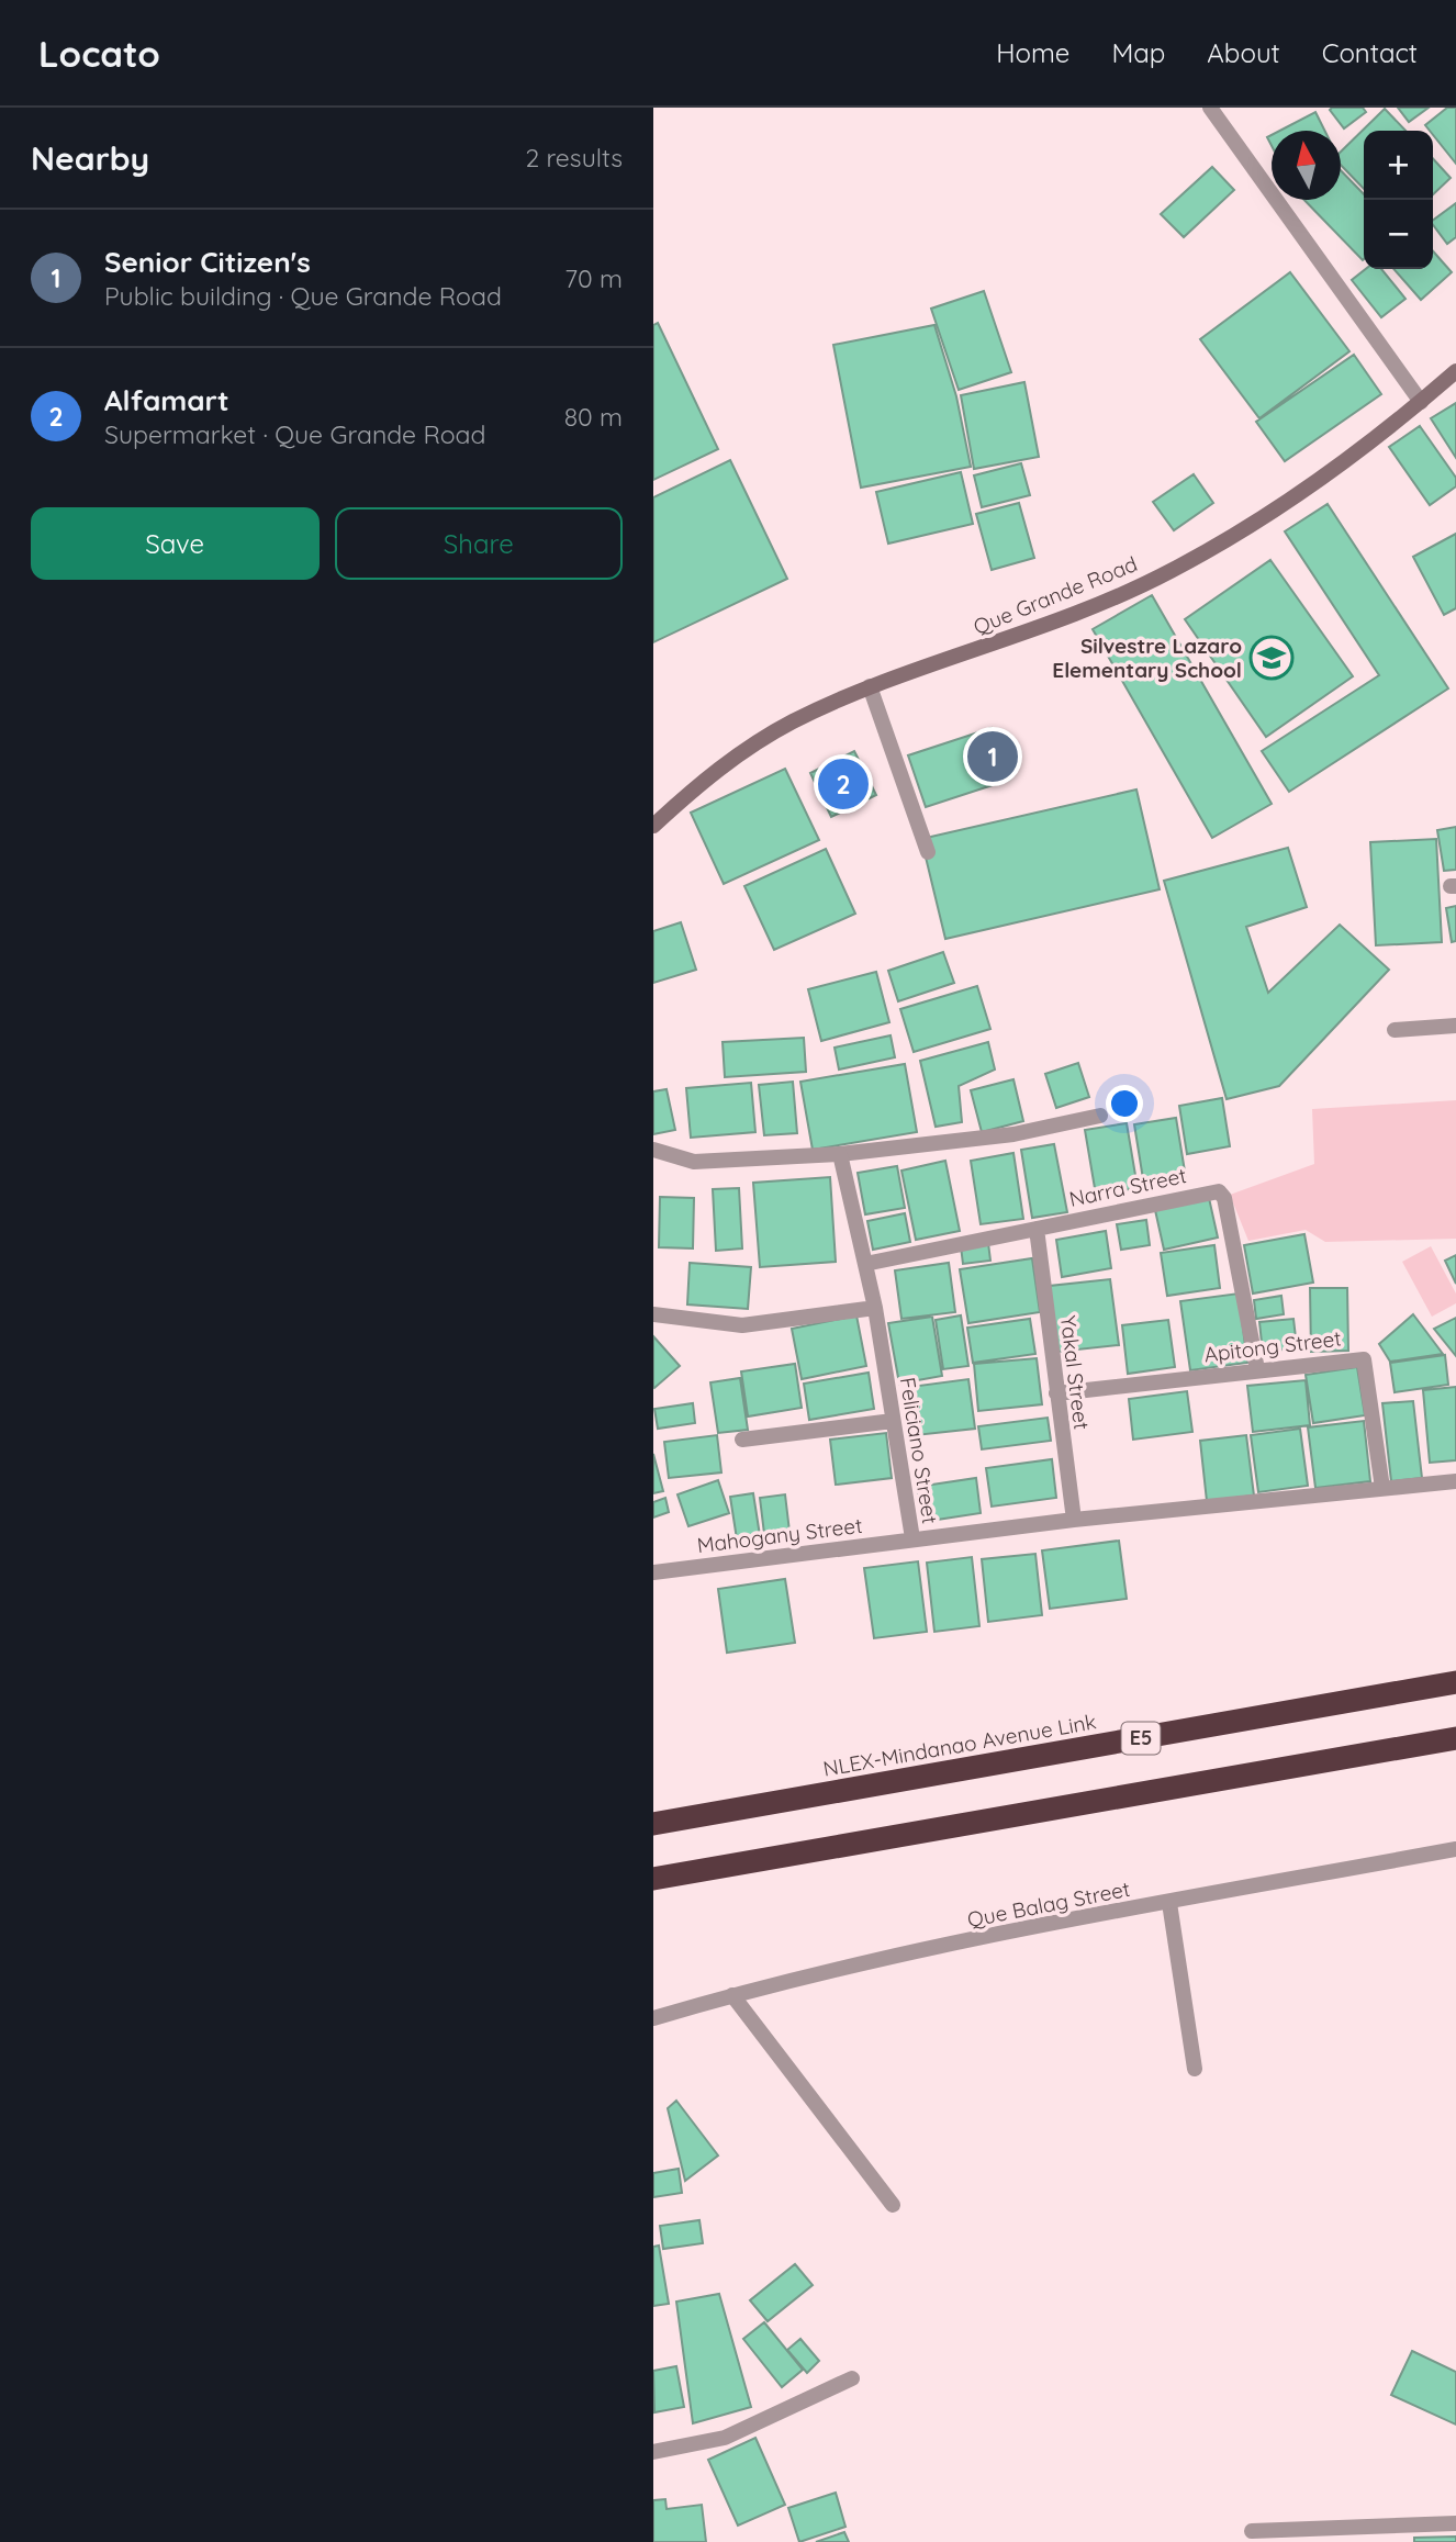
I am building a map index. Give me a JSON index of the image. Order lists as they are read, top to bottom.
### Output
{
  "streets": {
    "highway": ["E5", "NLEX-Mindanao Avenue Link"],
    "main road": ["Que Grande Road"],
    "street": [
      "Narra Street",
      "Apitong Street",
      "Yakal Street",
      "Feliciano Street",
      "Mahogany Street",
      "Que Balag Street"
    ]
  },
  "crossings": [
    ["Narra Street", "Apitong Street"],
    ["Narra Street", "Yakal Street"],
    ["Narra Street", "Feliciano Street"],
    ["Apitong Street", "Yakal Street"],
    ["Apitong Street", "Feliciano Street"],
    ["Yakal Street", "Feliciano Street"],
    ["Feliciano Street", "Mahogany Street"]
  ],
  "places": {
    "school or university": ["Silvestre Lazaro Elementary School"]
  },
  "north": "top",
  "page": {
    "header": "Locato",
    "nav": [
      "Home",
      "Map",
      "About",
      "Contact"
    ],
    "heading": ["Nearby", "2 results"],
    "map_buttons": ["+", "−"],
    "list": [
      {
        "mark": "1",
        "name": "Senior Citizen's",
        "note": "Public building · Que Grande Road",
        "value": "70 m"
      },
      {
        "mark": "2",
        "name": "Alfamart",
        "note": "Supermarket · Que Grande Road",
        "value": "80 m"
      }
    ],
    "buttons": ["Save", "Share"],
    "pins": ["1", "2"]
  }
}
